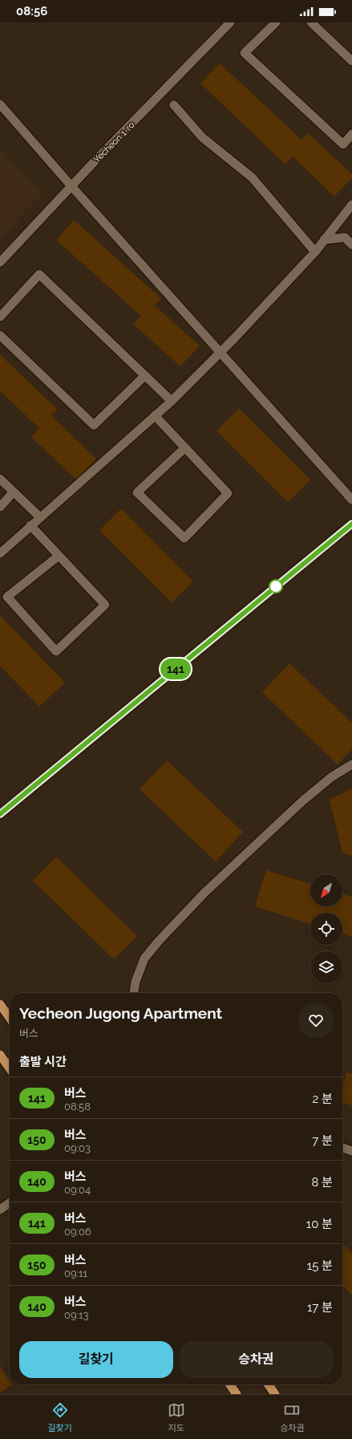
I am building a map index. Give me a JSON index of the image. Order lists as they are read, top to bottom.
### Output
{
  "streets": {
    "street": ["Yecheon 1-ro"]
  },
  "lines": ["bus line 141"],
  "north": "bottom left",
  "page": {
    "status": "08:56",
    "on_map": "141",
    "heading": [
      ["Yecheon Jugong Apartment", "버스"],
      "출발 시간"
    ],
    "list": [
      {
        "mark": "141",
        "name": "버스",
        "note": "08:58",
        "value": "2 분"
      },
      {
        "mark": "150",
        "name": "버스",
        "note": "09:03",
        "value": "7 분"
      },
      {
        "mark": "140",
        "name": "버스",
        "note": "09:04",
        "value": "8 분"
      },
      {
        "mark": "141",
        "name": "버스",
        "note": "09:06",
        "value": "10 분"
      },
      {
        "mark": "150",
        "name": "버스",
        "note": "09:11",
        "value": "15 분"
      },
      {
        "mark": "140",
        "name": "버스",
        "note": "09:13",
        "value": "17 분"
      }
    ],
    "buttons": ["길찾기", "승차권"],
    "tabs": ["길찾기", "지도", "승차권"]
  }
}
